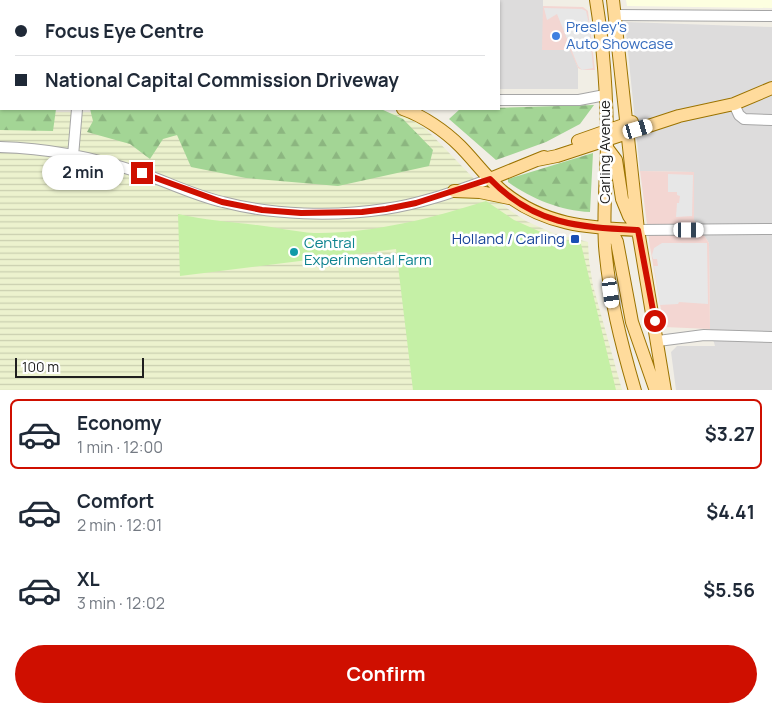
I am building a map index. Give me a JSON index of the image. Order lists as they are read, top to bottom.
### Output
{
  "streets": {
    "main road": ["Carling Avenue"]
  },
  "places": {
    "other": ["Presley's Auto Showcase", "Central Experimental Farm"],
    "transit": ["Holland / Carling"]
  },
  "scale_bar": "100 m",
  "page": {
    "banner": ["Focus Eye Centre", "National Capital Commission Driveway"],
    "bubble": "2 min",
    "scale": "100 m",
    "list": [
      {
        "name": "Economy",
        "note": "1 min · 12:00",
        "value": "$3.27"
      },
      {
        "name": "Comfort",
        "note": "2 min · 12:01",
        "value": "$4.41"
      },
      {
        "name": "XL",
        "note": "3 min · 12:02",
        "value": "$5.56"
      }
    ],
    "buttons": "Confirm"
  }
}
